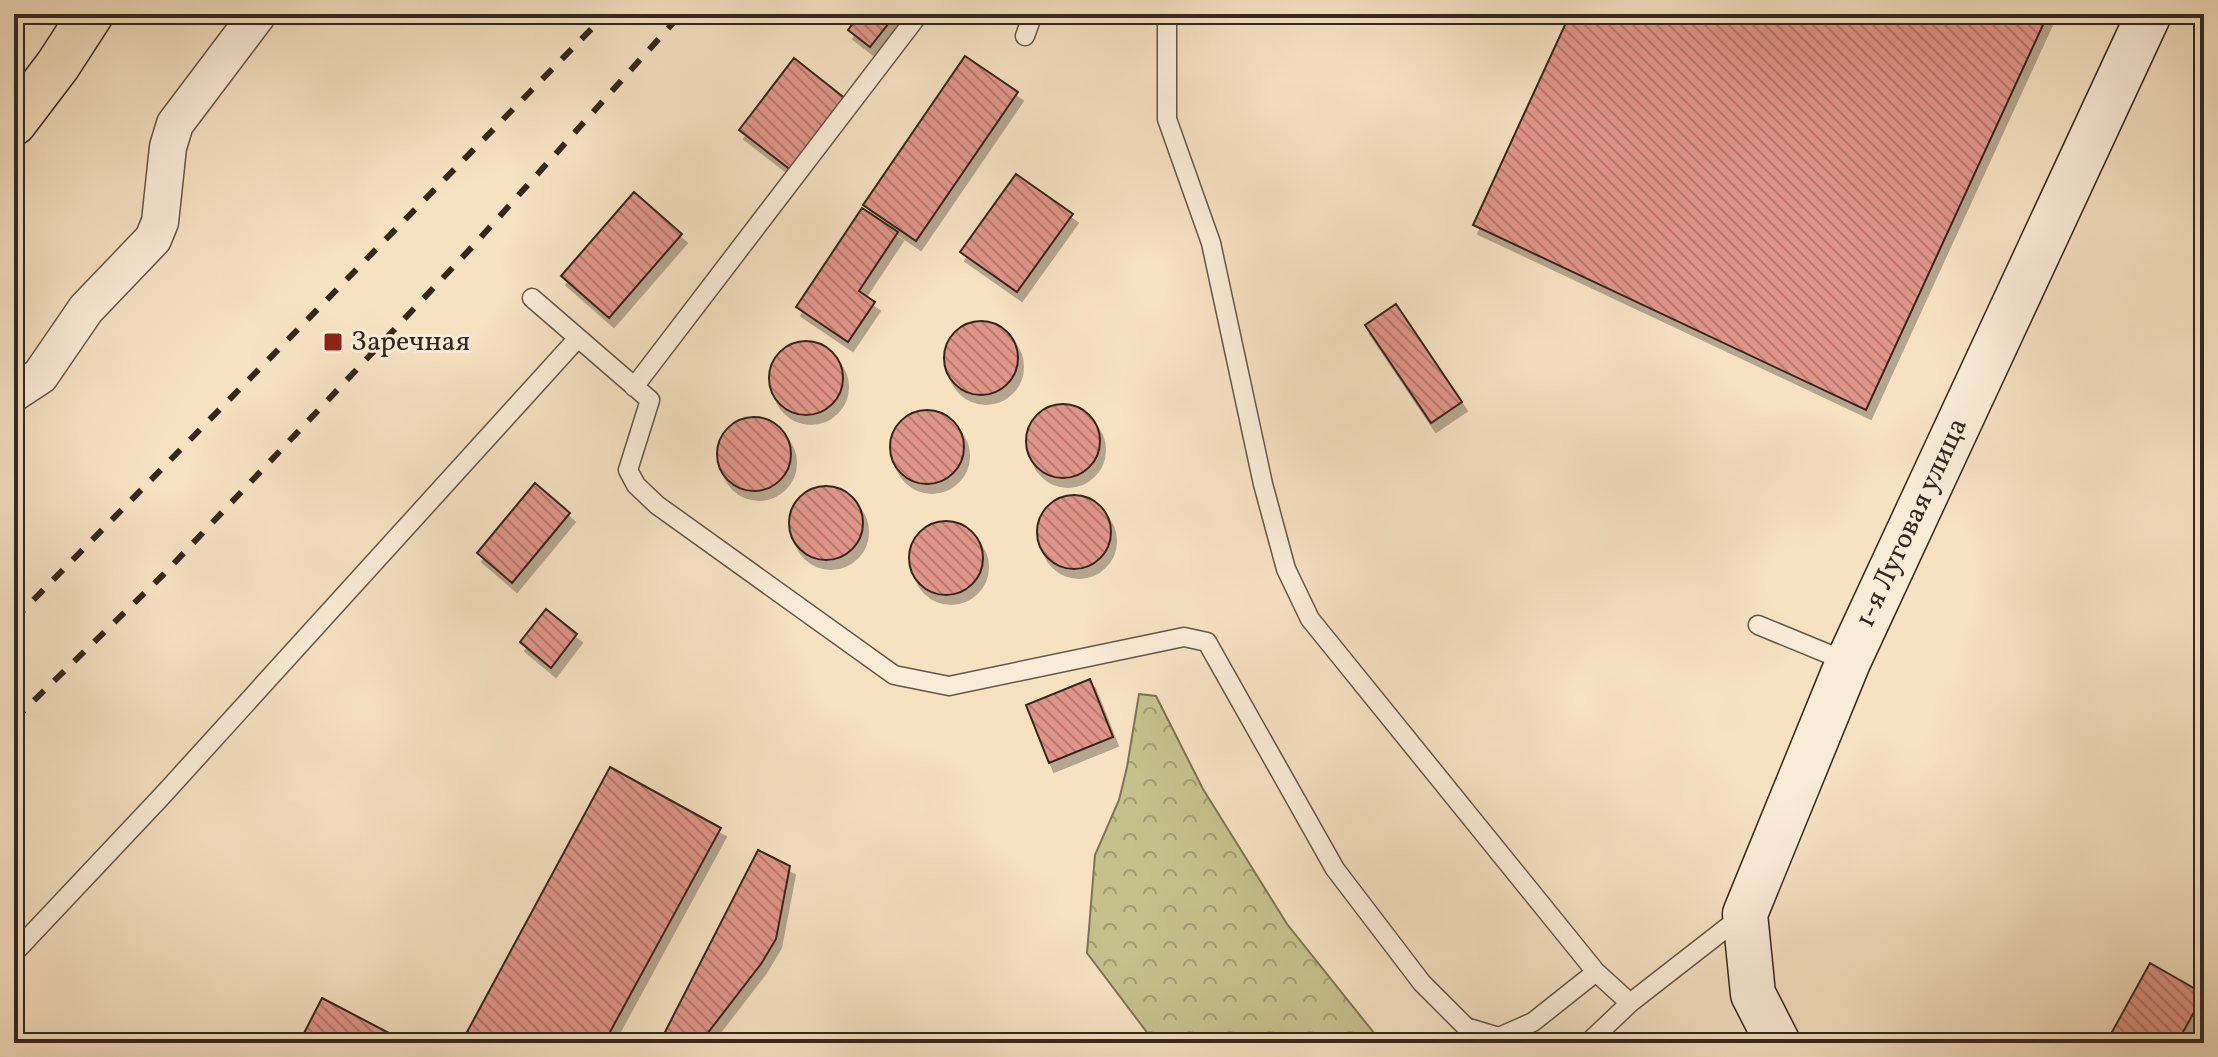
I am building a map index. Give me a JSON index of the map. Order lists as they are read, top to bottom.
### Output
{
  "streets": {
    "main road": ["1-я Луговая улица"]
  },
  "places": {
    "transit": ["Заречная"]
  }
}
